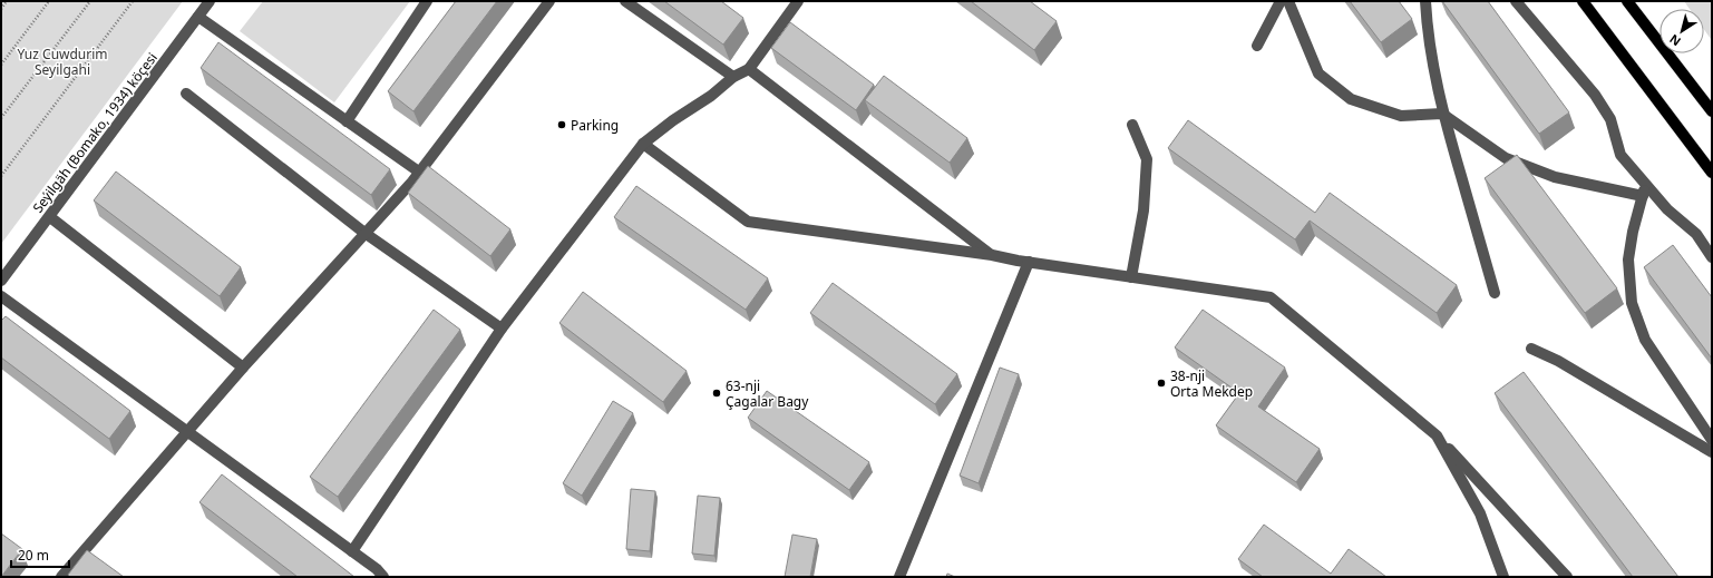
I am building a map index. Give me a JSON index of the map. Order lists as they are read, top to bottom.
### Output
{
  "streets": {
    "street": ["Seýilgäh (Bomako, 1934) köçesi"]
  },
  "parks": ["Yuz Cuwdurim Seyilgahi"],
  "places": ["Parking", "38-nji Orta Mekdep", "63-nji Çagalar Bagy"],
  "scale_bar": "20 m",
  "north": "bottom left"
}
